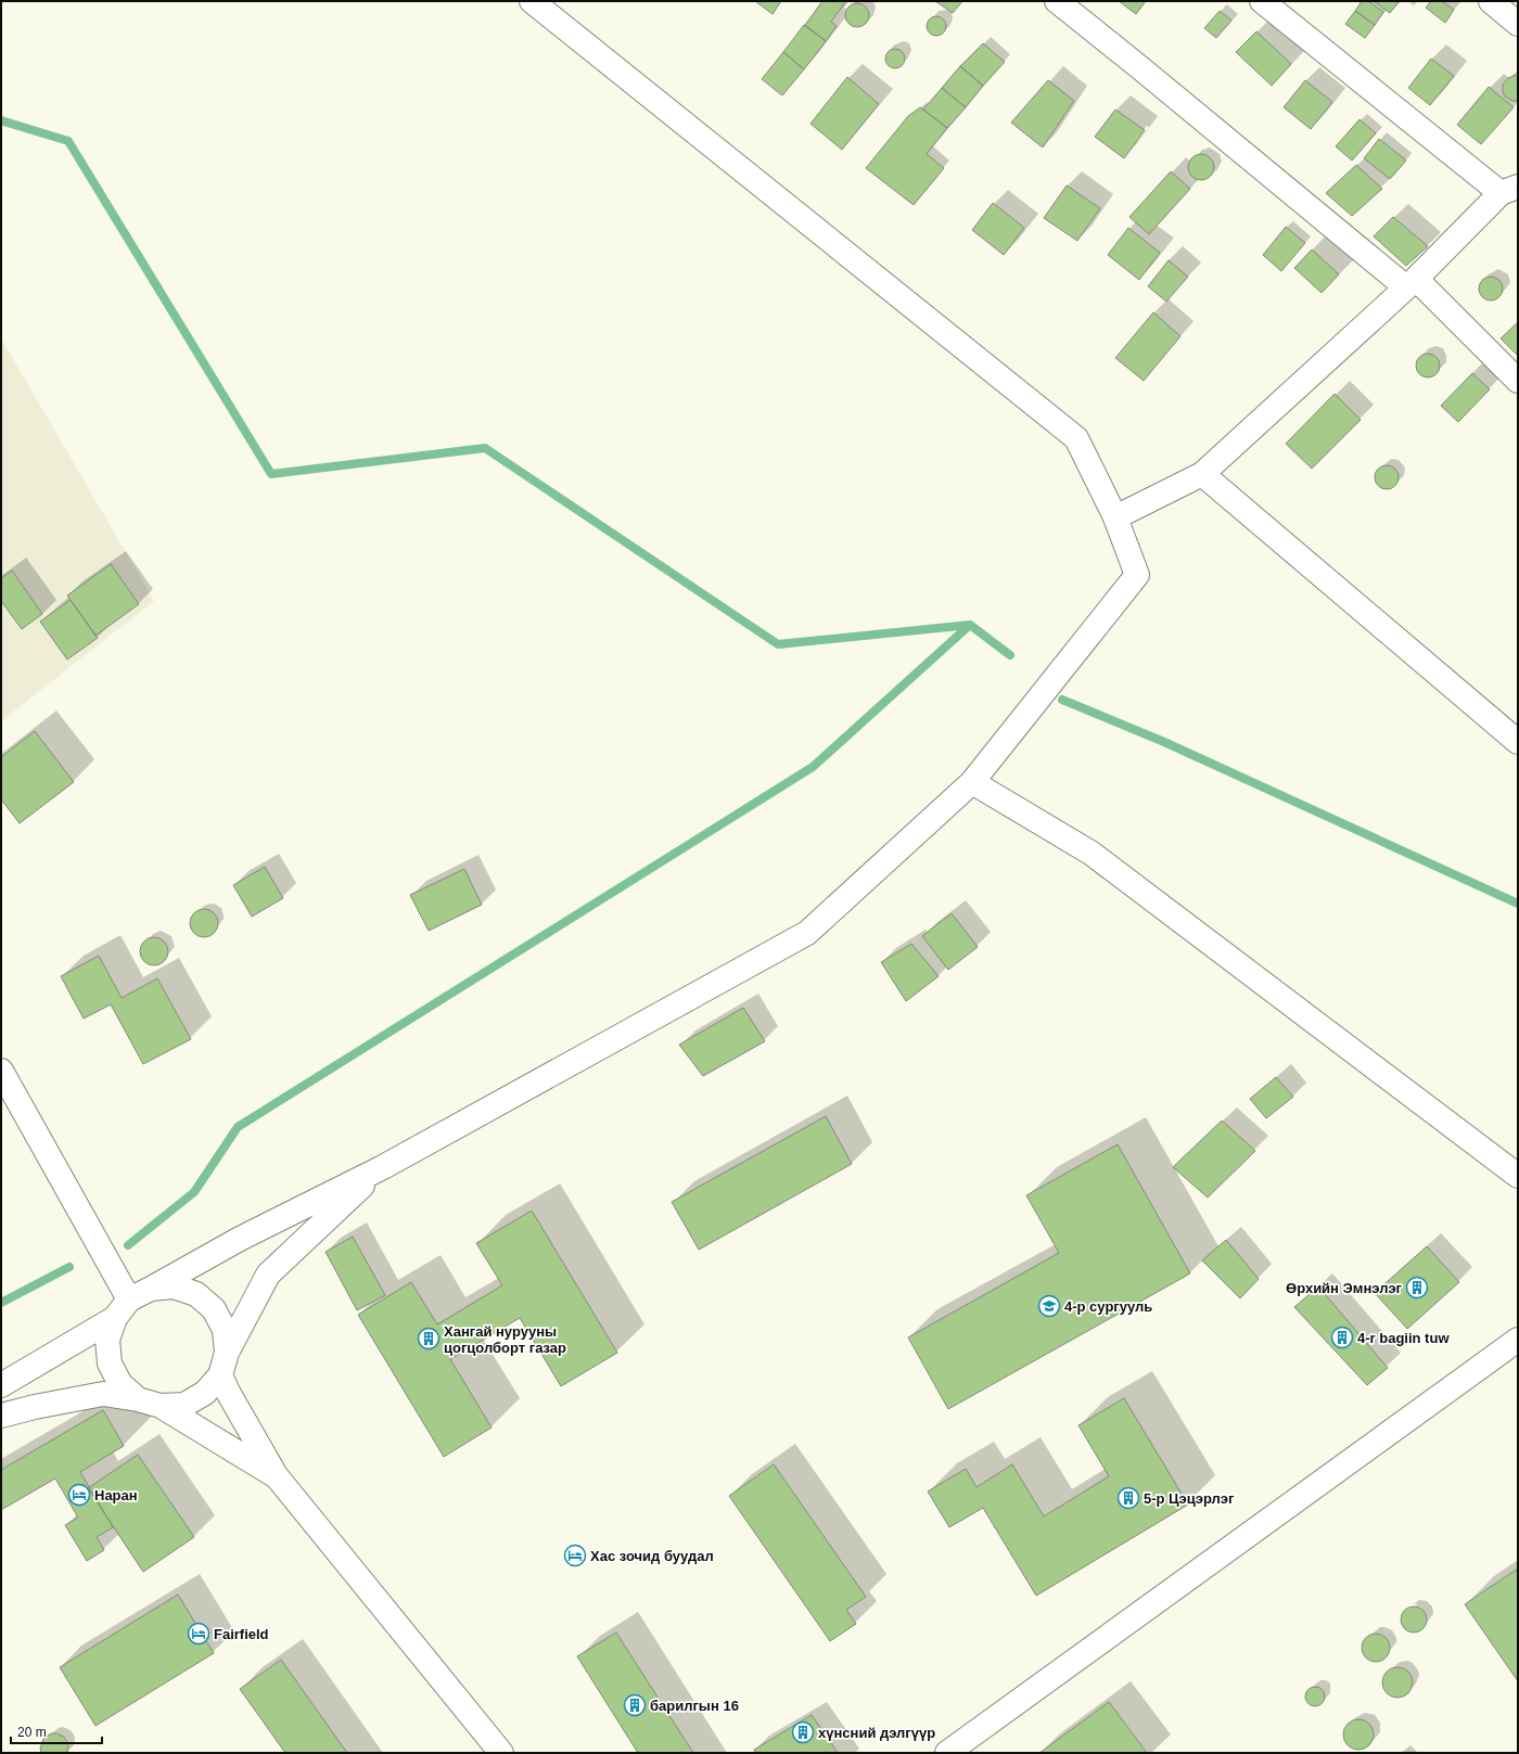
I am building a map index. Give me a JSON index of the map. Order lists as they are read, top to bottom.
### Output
{
  "places": {
    "building": [
      "Өрхийн Эмнэлэг",
      "4-r bagiin tuw",
      "Хангай нурууны цогцолборт газар",
      "5-р Цэцэрлэг",
      "барилгын 16",
      "хүнсний дэлгүүр"
    ],
    "school or university": ["4-р сургууль"],
    "hotel": ["Наран", "Хас зочид буудал", "Fairfield"]
  },
  "scale_bar": "20 m"
}
